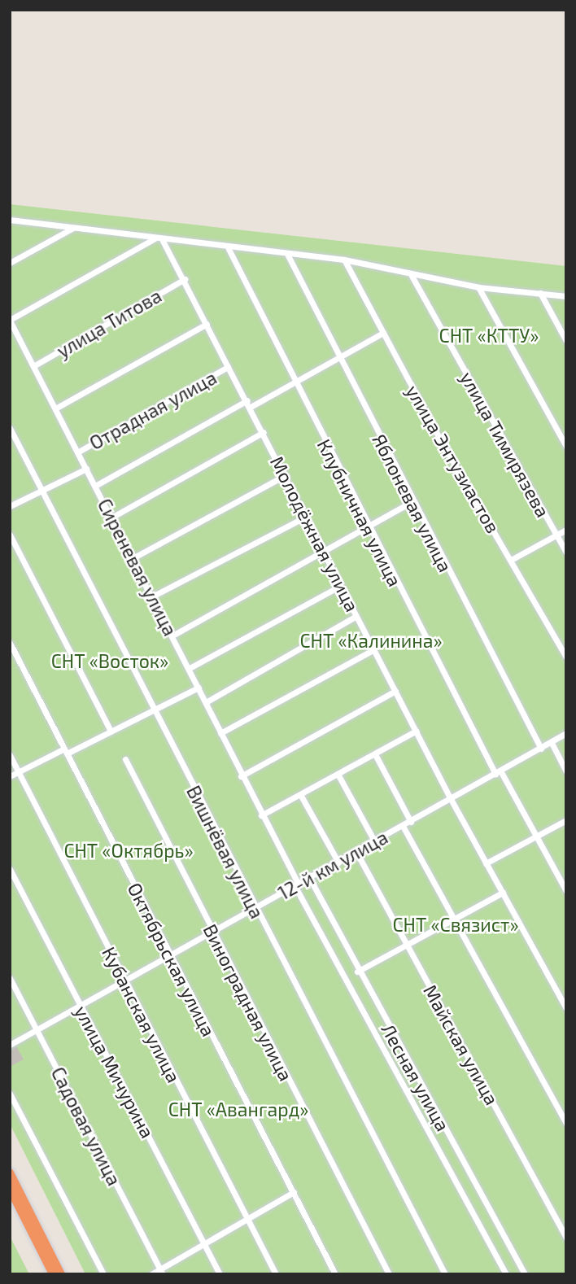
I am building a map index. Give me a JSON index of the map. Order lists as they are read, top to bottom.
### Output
{
  "streets": {
    "street": [
      "улица Титова",
      "Отрадная улица",
      "улица Тимирязева",
      "улица Энтузиастов",
      "Яблоневая улица",
      "Клубничная улица",
      "Молодёжная улица",
      "Сиреневая улица",
      "Вишнёвая улица",
      "12-й км улица",
      "Октябрьская улица",
      "Виноградная улица",
      "Кубанская улица",
      "Майская улица",
      "улица Мичурина",
      "Лесная улица",
      "Садовая улица"
    ]
  },
  "crossings": [
    ["улица Титова", "Молодёжная улица"],
    ["улица Титова", "Сиреневая улица"],
    ["Отрадная улица", "Молодёжная улица"],
    ["Отрадная улица", "Сиреневая улица"],
    ["Яблоневая улица", "12-й км улица"],
    ["Клубничная улица", "12-й км улица"],
    ["Молодёжная улица", "12-й км улица"],
    ["Сиреневая улица", "12-й км улица"],
    ["Вишнёвая улица", "12-й км улица"],
    ["12-й км улица", "Октябрьская улица"],
    ["12-й км улица", "Виноградная улица"],
    ["12-й км улица", "Кубанская улица"],
    ["12-й км улица", "Майская улица"],
    ["12-й км улица", "улица Мичурина"],
    ["12-й км улица", "Лесная улица"],
    ["12-й км улица", "Садовая улица"]
  ],
  "parks": [
    "СНТ «КТТУ»",
    "СНТ «Калинина»",
    "СНТ «Восток»",
    "СНТ «Октябрь»",
    "СНТ «Связист»",
    "СНТ «Авангард»"
  ]
}
